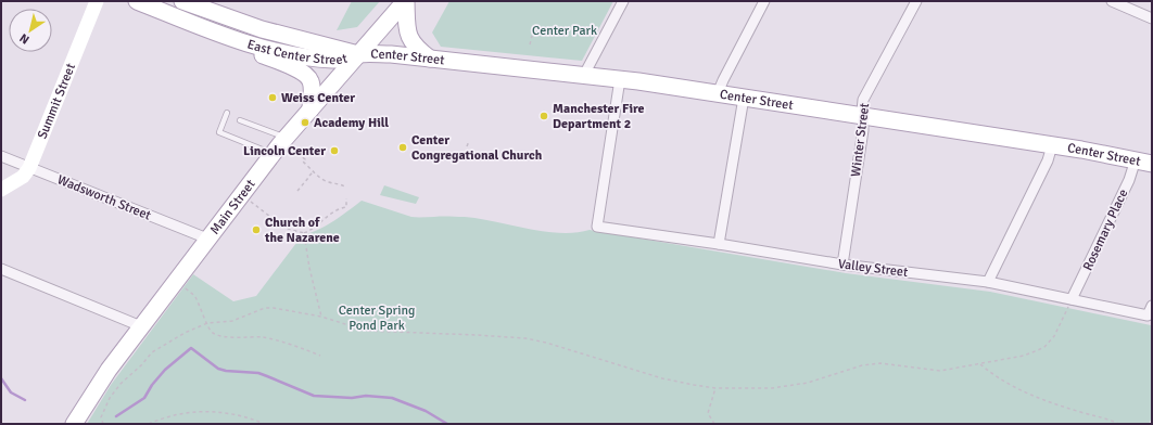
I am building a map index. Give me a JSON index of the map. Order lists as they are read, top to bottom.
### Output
{
  "streets": {
    "main road": ["East Center Street", "Center Street", "Main Street"],
    "street": [
      "Summit Street",
      "Winter Street",
      "Wadsworth Street",
      "Rosemary Place",
      "Valley Street"
    ]
  },
  "crossings": [
    ["East Center Street", "Center Street"],
    ["East Center Street", "Main Street"],
    ["Center Street", "Winter Street"],
    ["Center Street", "Main Street"],
    ["Center Street", "Rosemary Place"],
    ["Center Street", "Valley Street"],
    ["Summit Street", "Wadsworth Street"],
    ["Winter Street", "Valley Street"],
    ["Wadsworth Street", "Main Street"],
    ["Rosemary Place", "Valley Street"]
  ],
  "parks": ["Center Park", "Center Spring Pond Park"],
  "places": [
    "Weiss Center",
    "Manchester Fire Department 2",
    "Academy Hill",
    "Center Congregational Church",
    "Lincoln Center",
    "Church of the Nazarene"
  ],
  "north": "bottom left"
}
